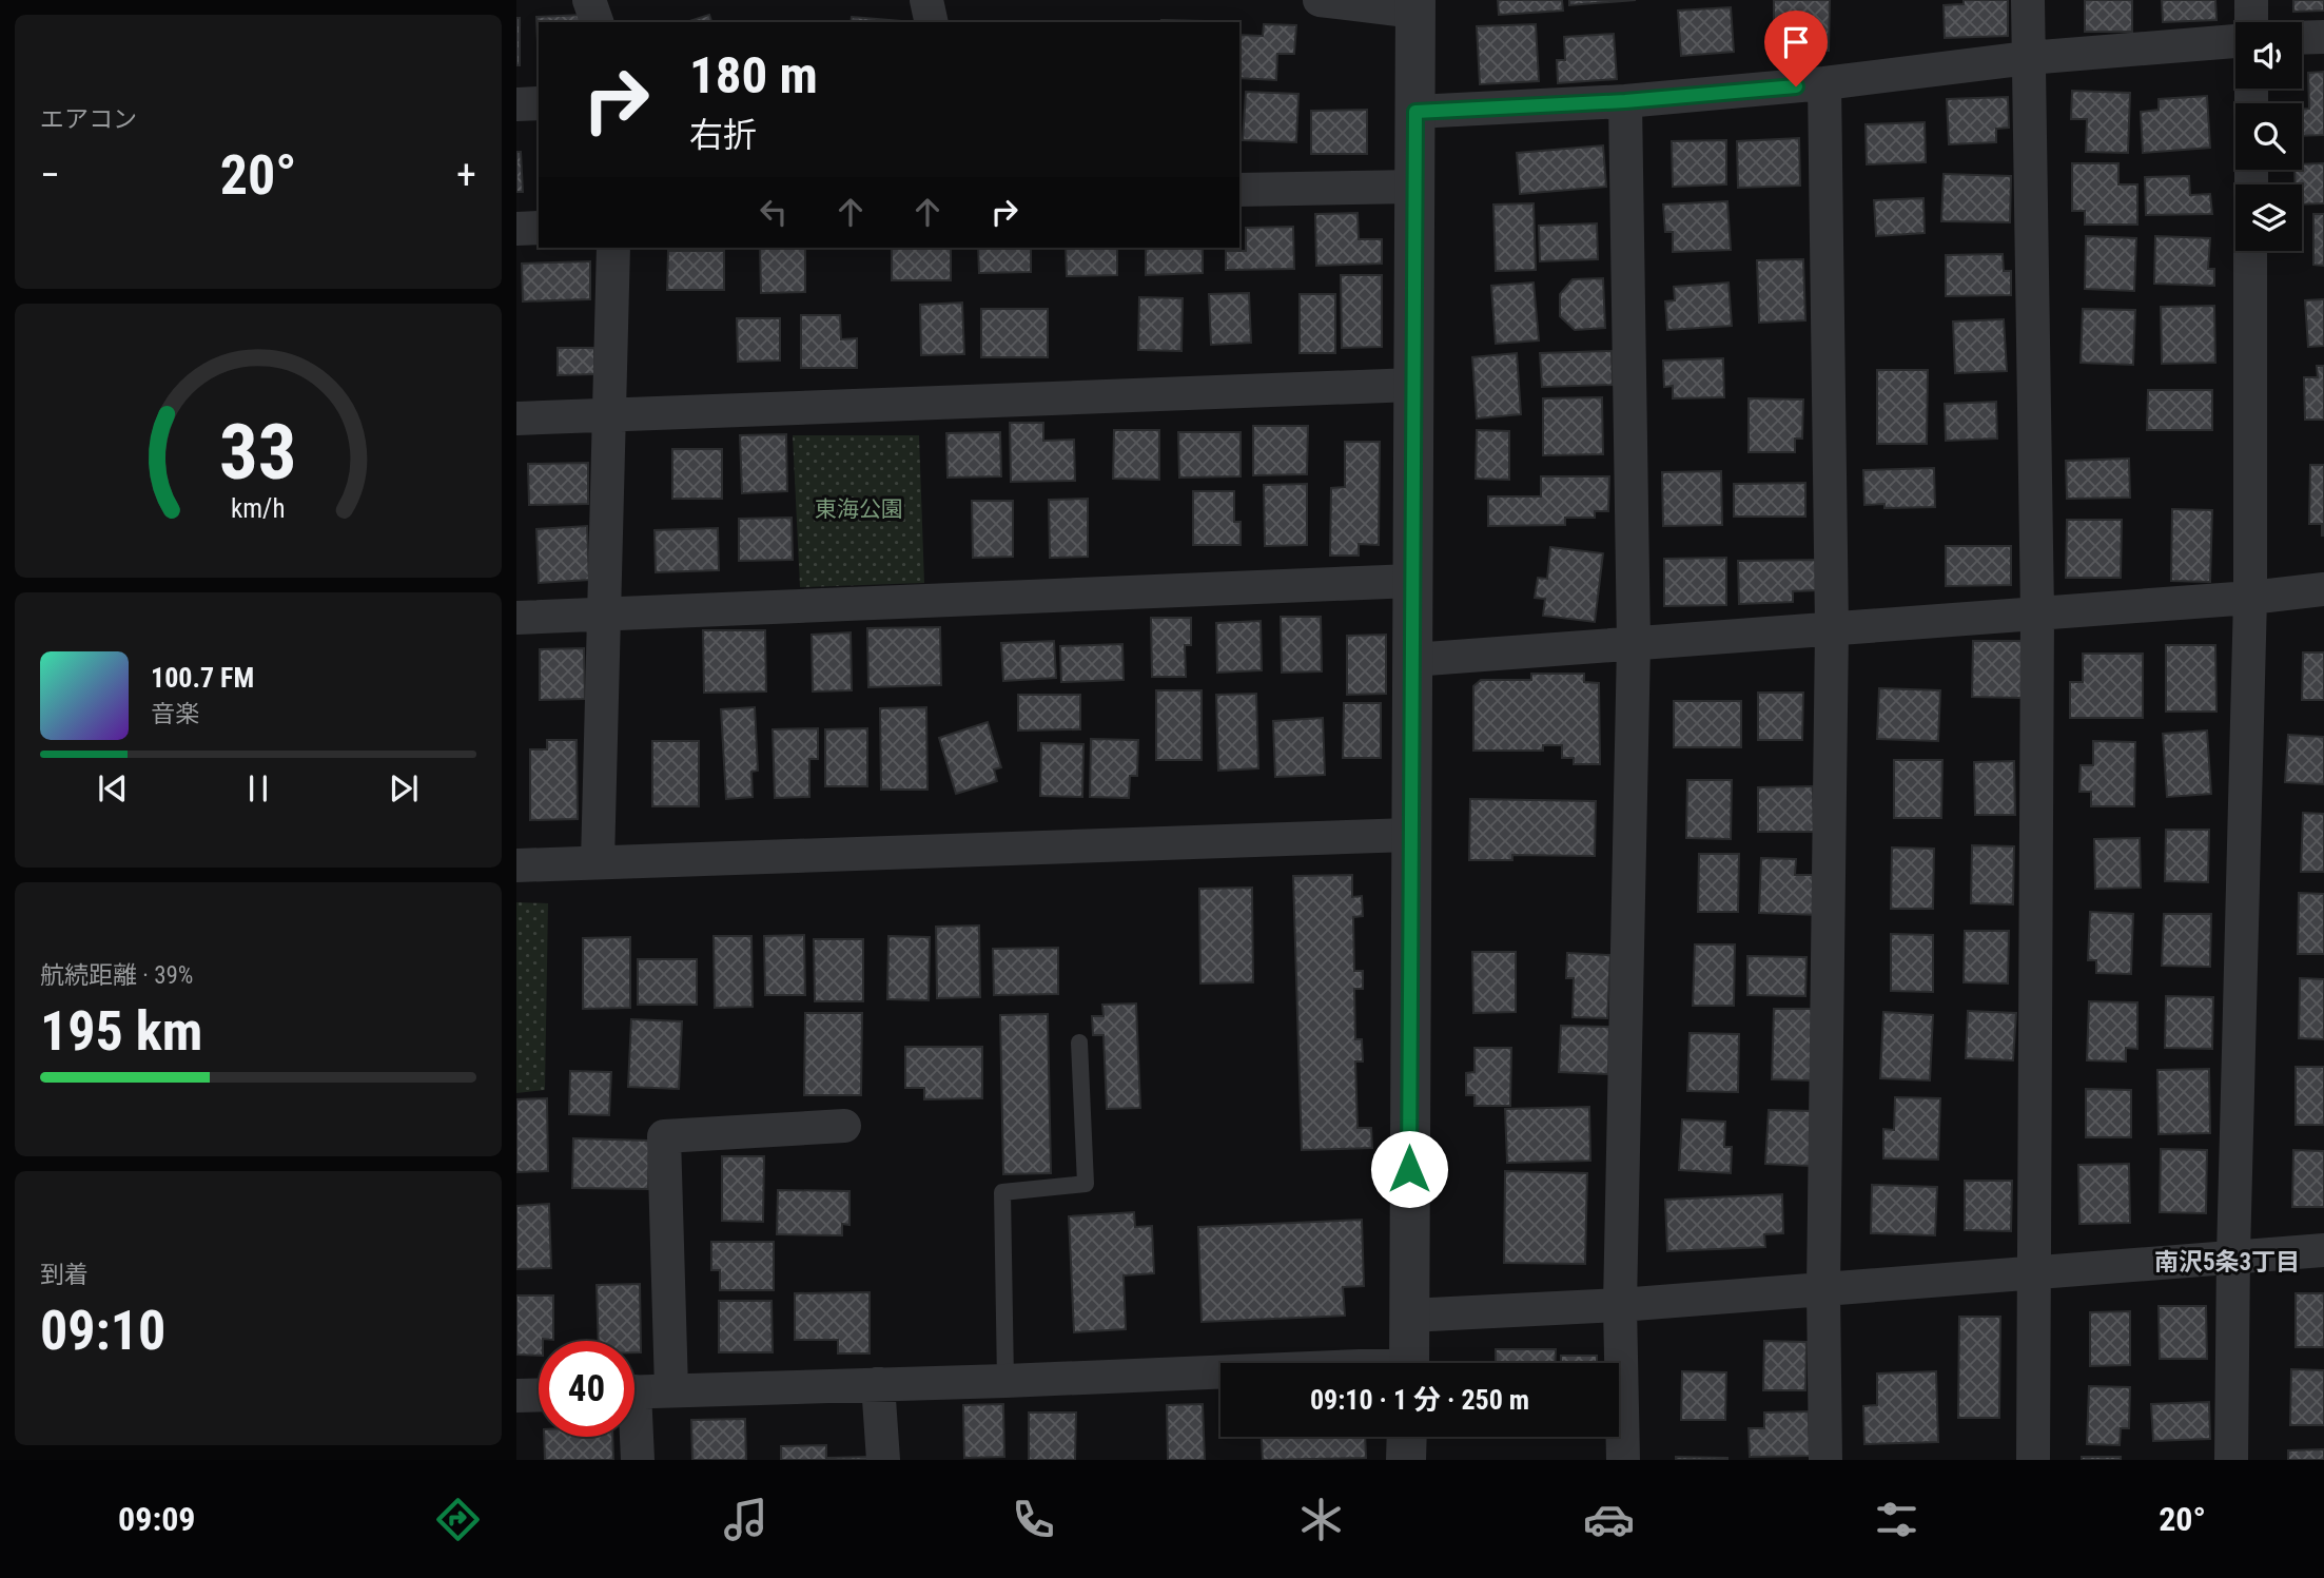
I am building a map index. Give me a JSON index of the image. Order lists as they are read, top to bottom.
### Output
{
  "districts": ["南沢5条3丁目"],
  "parks": ["東海公園"],
  "page": {
    "tile": [
      "エアコン",
      ["航続距離 · 39%", "195 km"],
      ["到着", "09:10"]
    ],
    "turn": ["180 m", "右折"],
    "heat": ["−", "20°", "+"],
    "song": ["100.7 FM", "音楽"],
    "limit": "40",
    "trip": "09:10 · 1 分 · 250 m",
    "tabs": ["09:09", "20°"],
    "gauge": ["33", "km/h"]
  }
}
